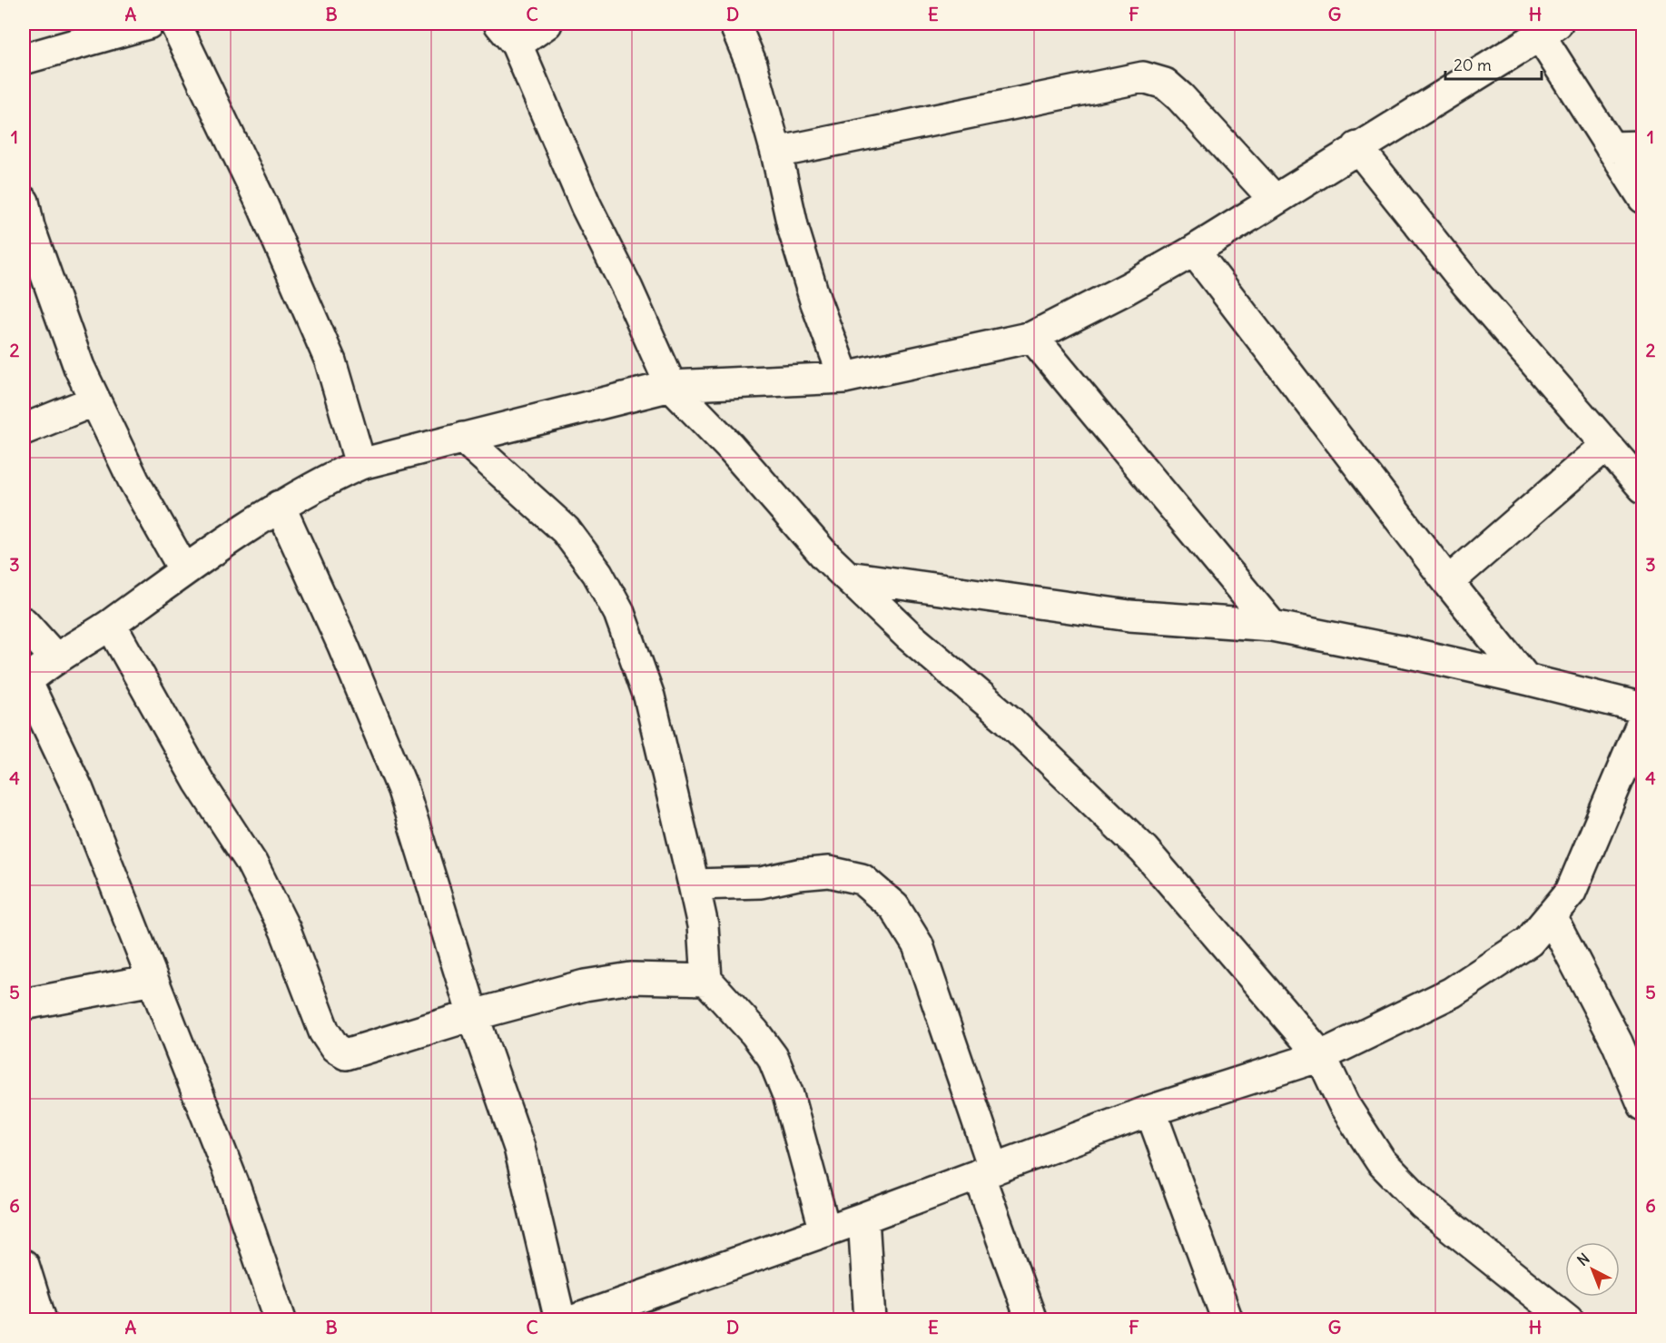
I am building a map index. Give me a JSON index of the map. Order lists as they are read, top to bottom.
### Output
{
  "scale_bar": "20 m",
  "north": "top left",
  "grid": {
    "columns": [
      "A",
      "B",
      "C",
      "D",
      "E",
      "F",
      "G",
      "H"
    ],
    "rows": [
      "1",
      "2",
      "3",
      "4",
      "5",
      "6"
    ]
  }
}
